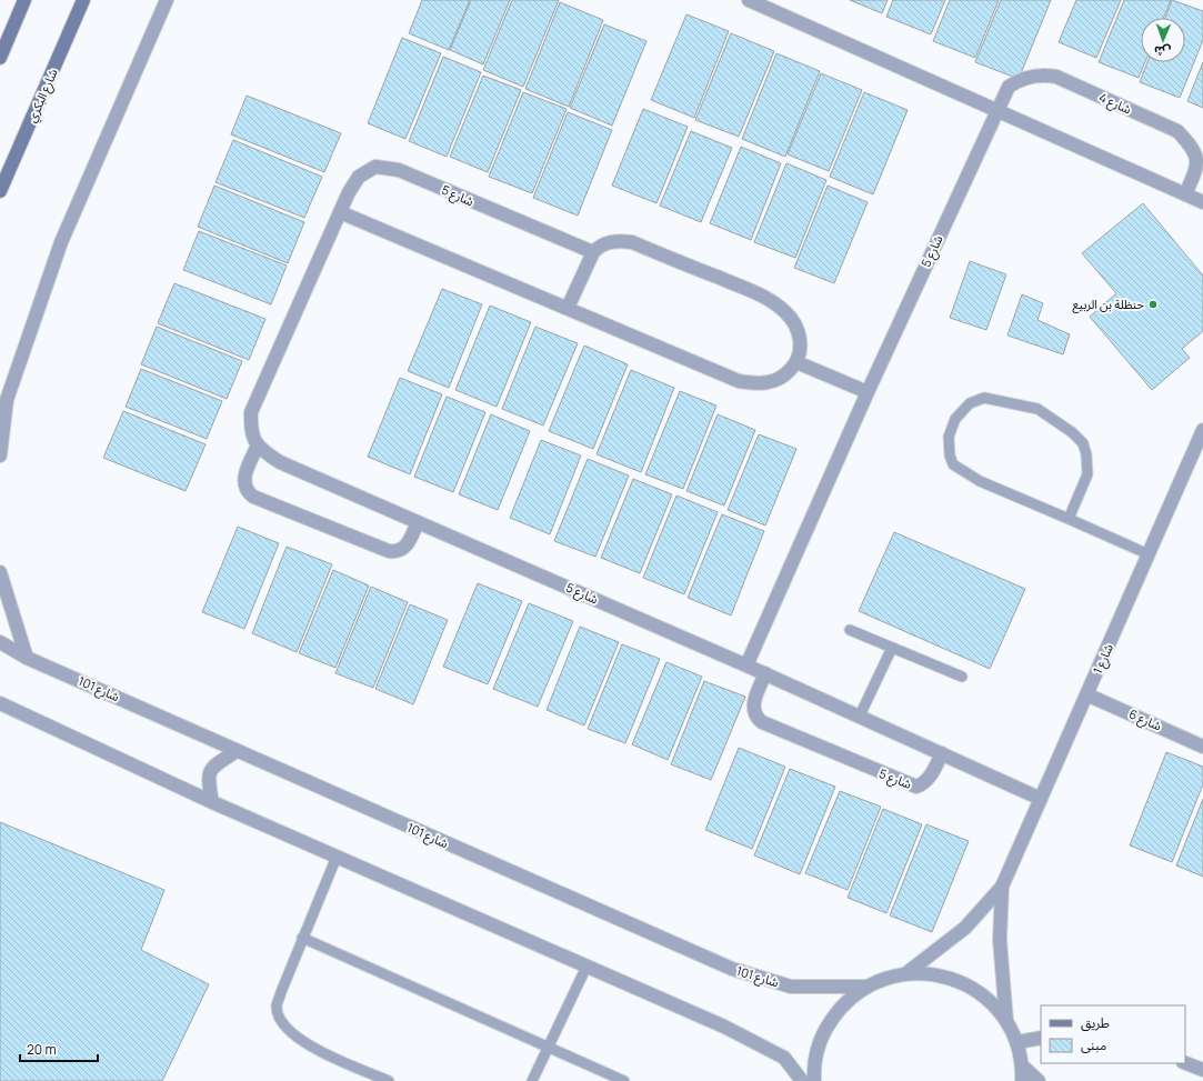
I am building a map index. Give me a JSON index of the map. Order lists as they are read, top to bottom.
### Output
{
  "streets": {
    "main road": ["شارع البكري"],
    "street": [
      "شارع 4",
      "شارع 5",
      "شارع 1",
      "شارع 101",
      "شارع 6"
    ]
  },
  "crossings": [
    ["شارع 4", "شارع 5"],
    ["شارع 5", "شارع 1"],
    ["شارع 1", "شارع 6"]
  ],
  "places": ["حنظلة بن الربيع"],
  "legend": ["طريق", "مبنى"],
  "scale_bar": "20 m",
  "north": "bottom"
}
